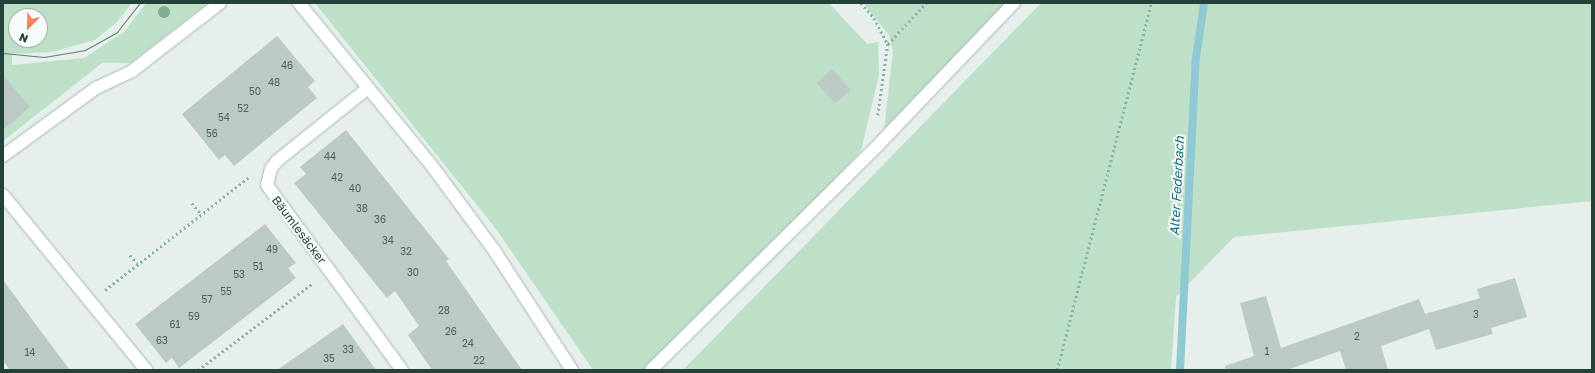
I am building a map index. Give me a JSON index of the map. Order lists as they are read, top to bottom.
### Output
{
  "streets": {
    "street": ["Bäumlesäcker"]
  },
  "water": ["Alter Federbach"],
  "house_numbers": [
    "46",
    "48",
    "50",
    "52",
    "54",
    "56",
    "44",
    "42",
    "40",
    "38",
    "36",
    "34",
    "49",
    "32",
    "51",
    "30",
    "53",
    "55",
    "57",
    "28",
    "3",
    "59",
    "61",
    "26",
    "2",
    "63",
    "24",
    "33",
    "1",
    "14",
    "35",
    "22"
  ],
  "north": "bottom left"
}
